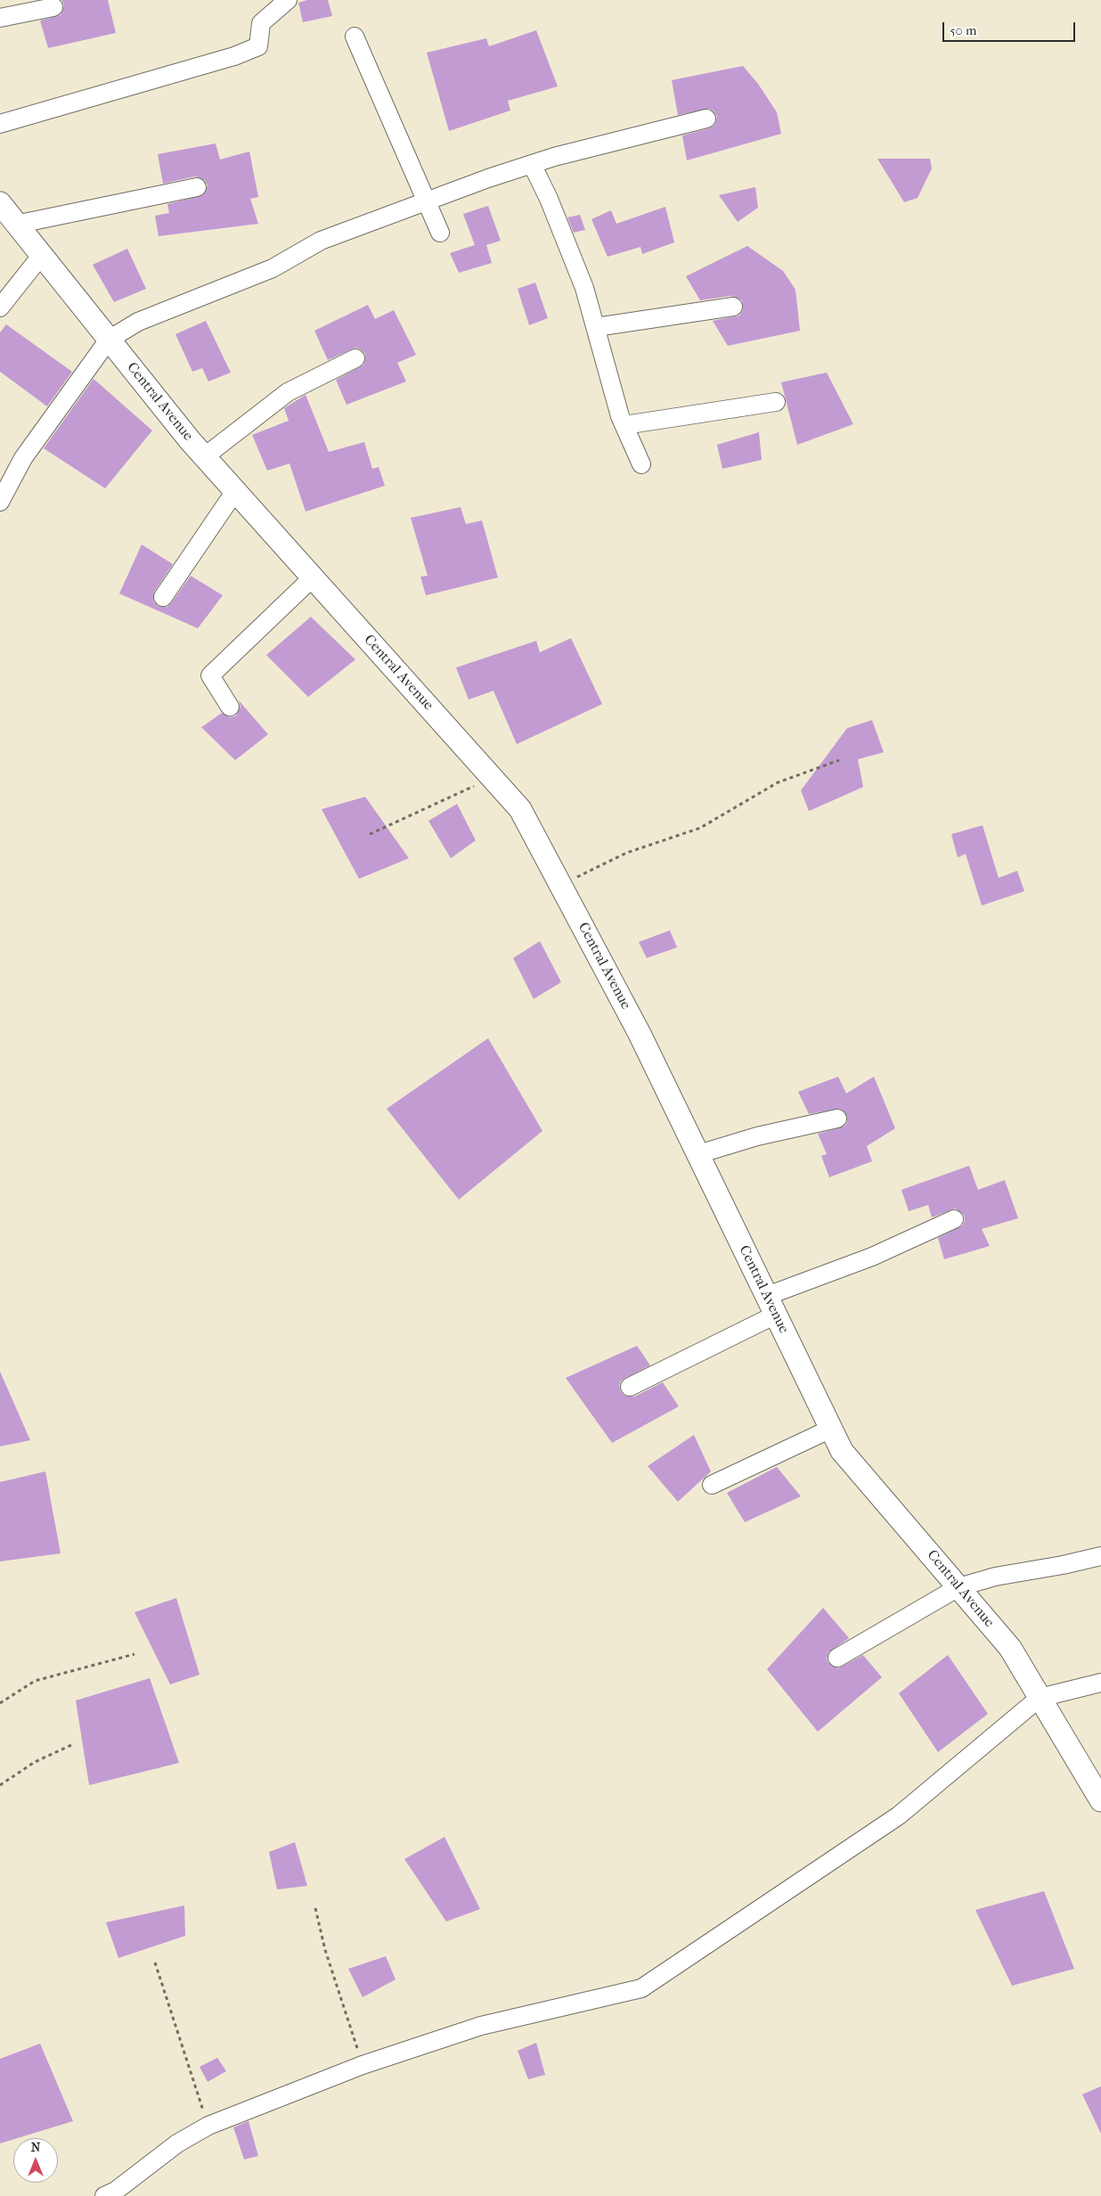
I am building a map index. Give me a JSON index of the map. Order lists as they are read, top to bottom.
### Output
{
  "streets": {
    "street": ["Central Avenue"]
  },
  "scale_bar": "50 m",
  "north": "top"
}
